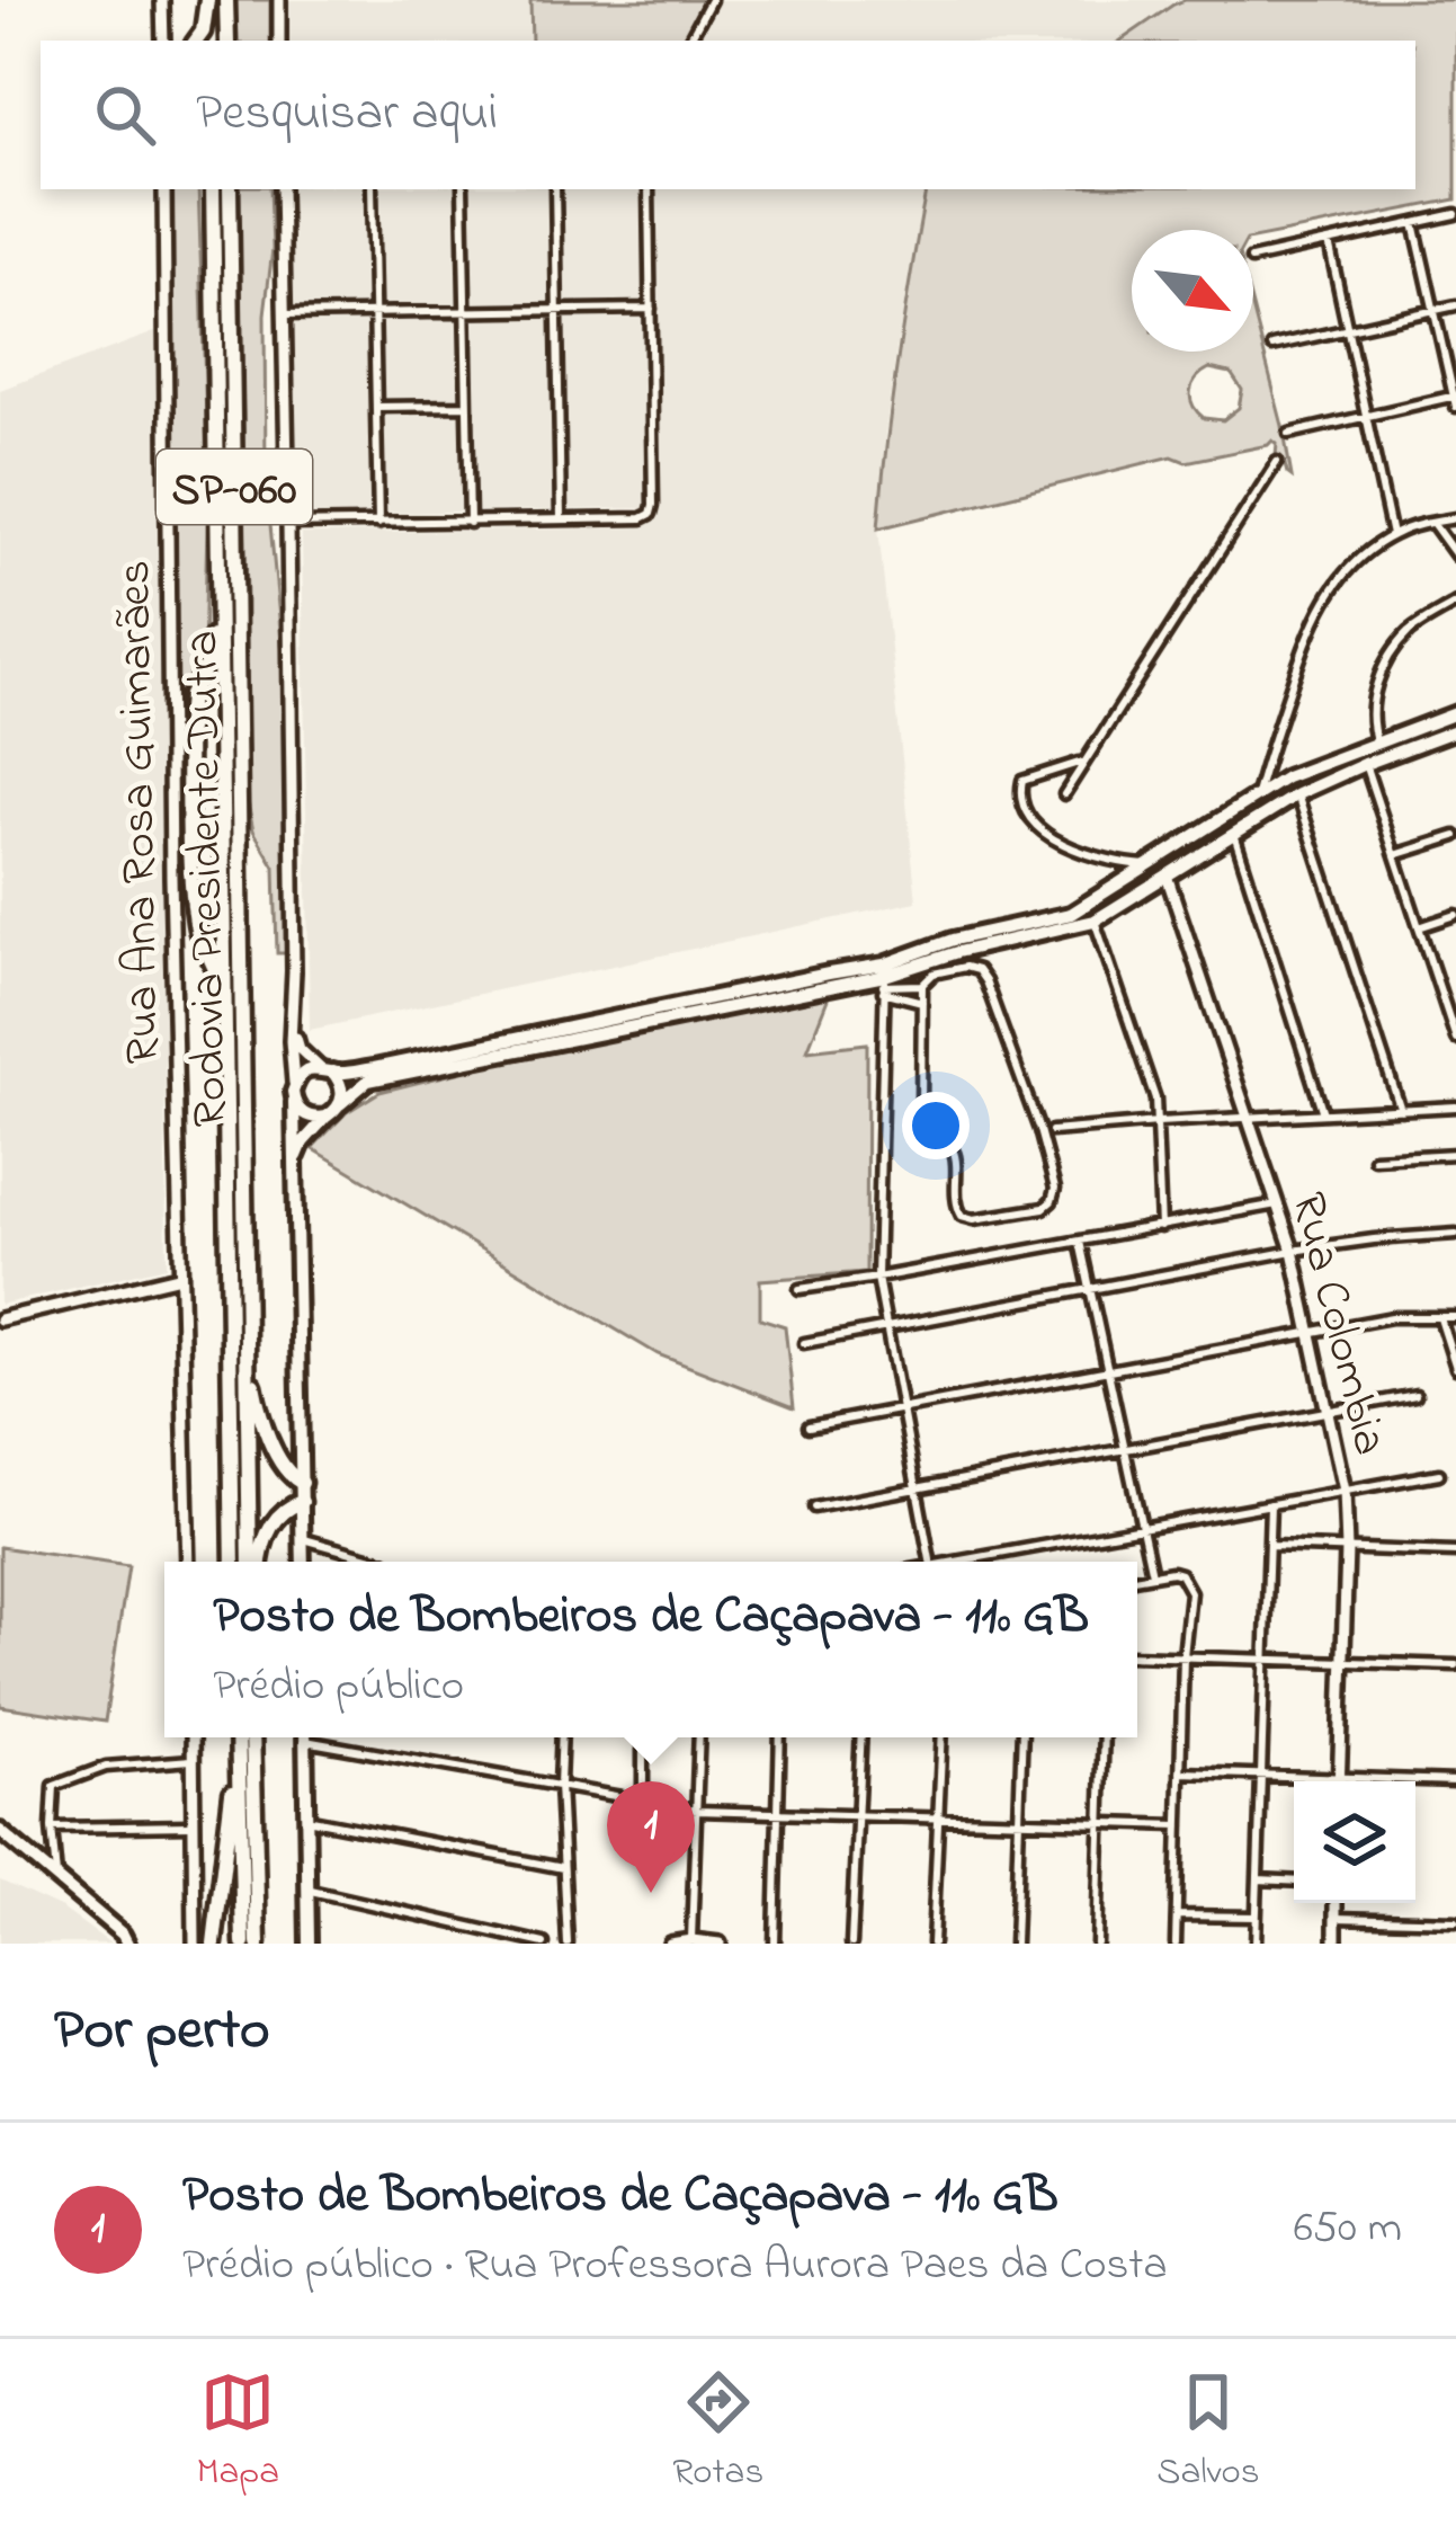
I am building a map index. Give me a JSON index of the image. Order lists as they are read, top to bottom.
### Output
{
  "streets": {
    "highway": ["SP-060", "Rodovia Presidente Dutra"],
    "street": ["Rua Ana Rosa Guimarães", "Rua Colombia"]
  },
  "north": "bottom right",
  "page": {
    "search": "Pesquisar aqui",
    "popup": ["Posto de Bombeiros de Caçapava - 11º GB", "Prédio público"],
    "pins": "1",
    "heading": "Por perto",
    "list": [
      {
        "mark": "1",
        "name": "Posto de Bombeiros de Caçapava - 11º GB",
        "note": "Prédio público · Rua Professora Aurora Paes da Costa",
        "value": "650 m"
      }
    ],
    "nav": ["Mapa", "Rotas", "Salvos"]
  }
}
